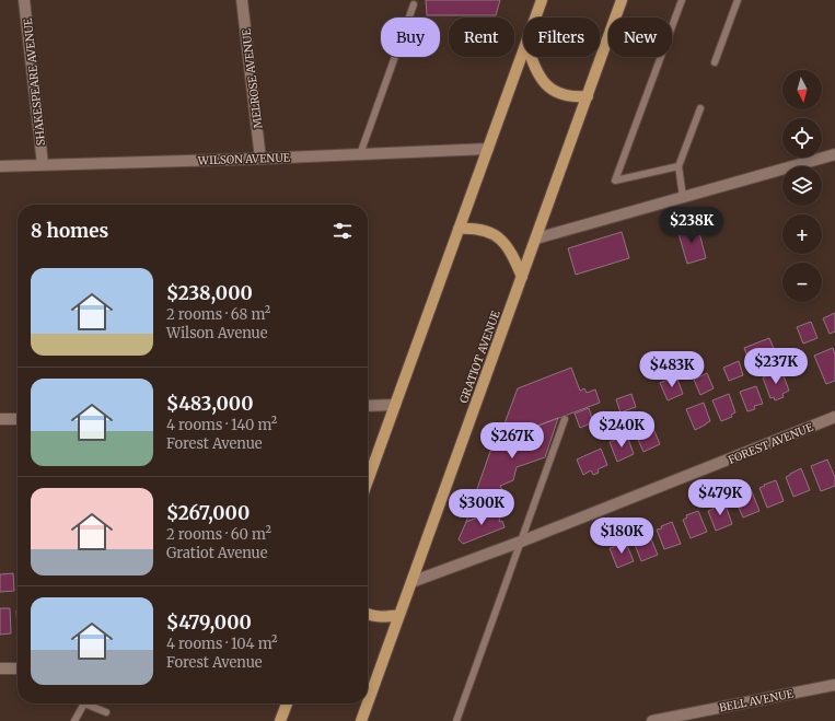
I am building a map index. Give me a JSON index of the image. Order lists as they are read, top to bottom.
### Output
{
  "streets": {
    "main road": ["GRATIOT AVENUE"],
    "street": [
      "MELROSE AVENUE",
      "SHAKESPEARE AVENUE",
      "WILSON AVENUE",
      "FOREST AVENUE",
      "BELL AVENUE"
    ]
  },
  "crossings": [
    ["MELROSE AVENUE", "WILSON AVENUE"],
    ["SHAKESPEARE AVENUE", "WILSON AVENUE"],
    ["GRATIOT AVENUE", "FOREST AVENUE"]
  ],
  "north": "bottom",
  "page": {
    "chip": [
      "Buy",
      "Rent",
      "Filters",
      "New"
    ],
    "map_buttons": ["+", "−"],
    "heading": "8 homes",
    "price": [
      "$238K",
      "$237K",
      "$483K",
      "$240K",
      "$267K",
      "$479K",
      "$300K",
      "$180K"
    ],
    "list": [
      {
        "name": "$238,000",
        "note": "2 rooms · 68 m² · Wilson Avenue"
      },
      {
        "name": "$483,000",
        "note": "4 rooms · 140 m² · Forest Avenue"
      },
      {
        "name": "$267,000",
        "note": "2 rooms · 60 m² · Gratiot Avenue"
      },
      {
        "name": "$479,000",
        "note": "4 rooms · 104 m² · Forest Avenue"
      }
    ]
  }
}
